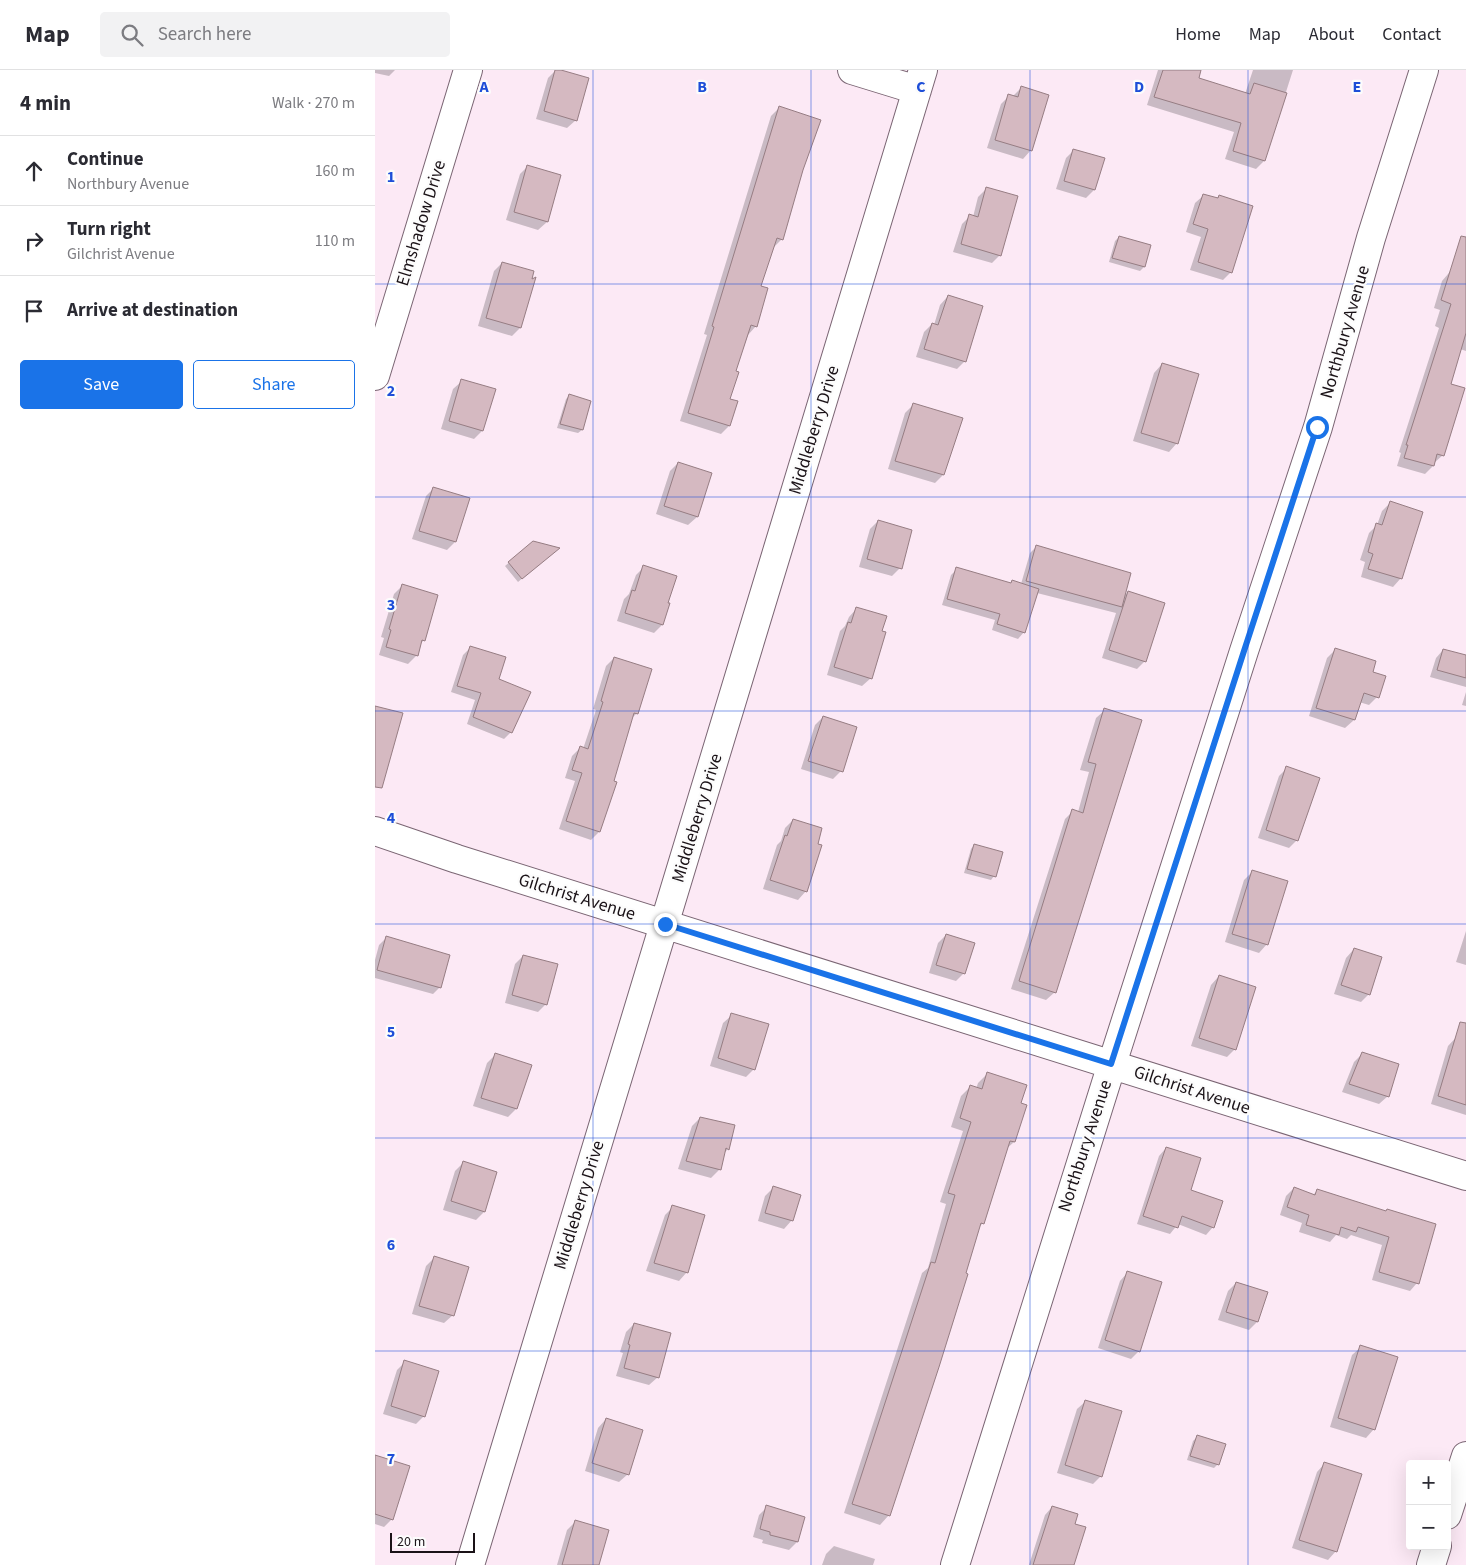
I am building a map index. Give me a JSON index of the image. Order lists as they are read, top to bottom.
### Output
{
  "streets": {
    "street": [
      "Elmshadow Drive",
      "Northbury Avenue",
      "Middleberry Drive",
      "Gilchrist Avenue"
    ]
  },
  "crossings": [
    ["Northbury Avenue", "Gilchrist Avenue"],
    ["Middleberry Drive", "Gilchrist Avenue"]
  ],
  "scale_bar": "20 m",
  "page": {
    "header": "Map",
    "search": "Search here",
    "nav": [
      "Home",
      "Map",
      "About",
      "Contact"
    ],
    "heading": ["4 min", "Walk · 270 m"],
    "list": [
      ["Continue", "Northbury Avenue", "160 m"],
      ["Turn right", "Gilchrist Avenue", "110 m"],
      "Arrive at destination"
    ],
    "buttons": ["Save", "Share"],
    "map_buttons": ["+", "−"],
    "scale": "20 m"
  },
  "grid": {
    "columns": [
      "A",
      "B",
      "C",
      "D",
      "E"
    ],
    "rows": [
      "1",
      "2",
      "3",
      "4",
      "5",
      "6",
      "7"
    ]
  }
}
